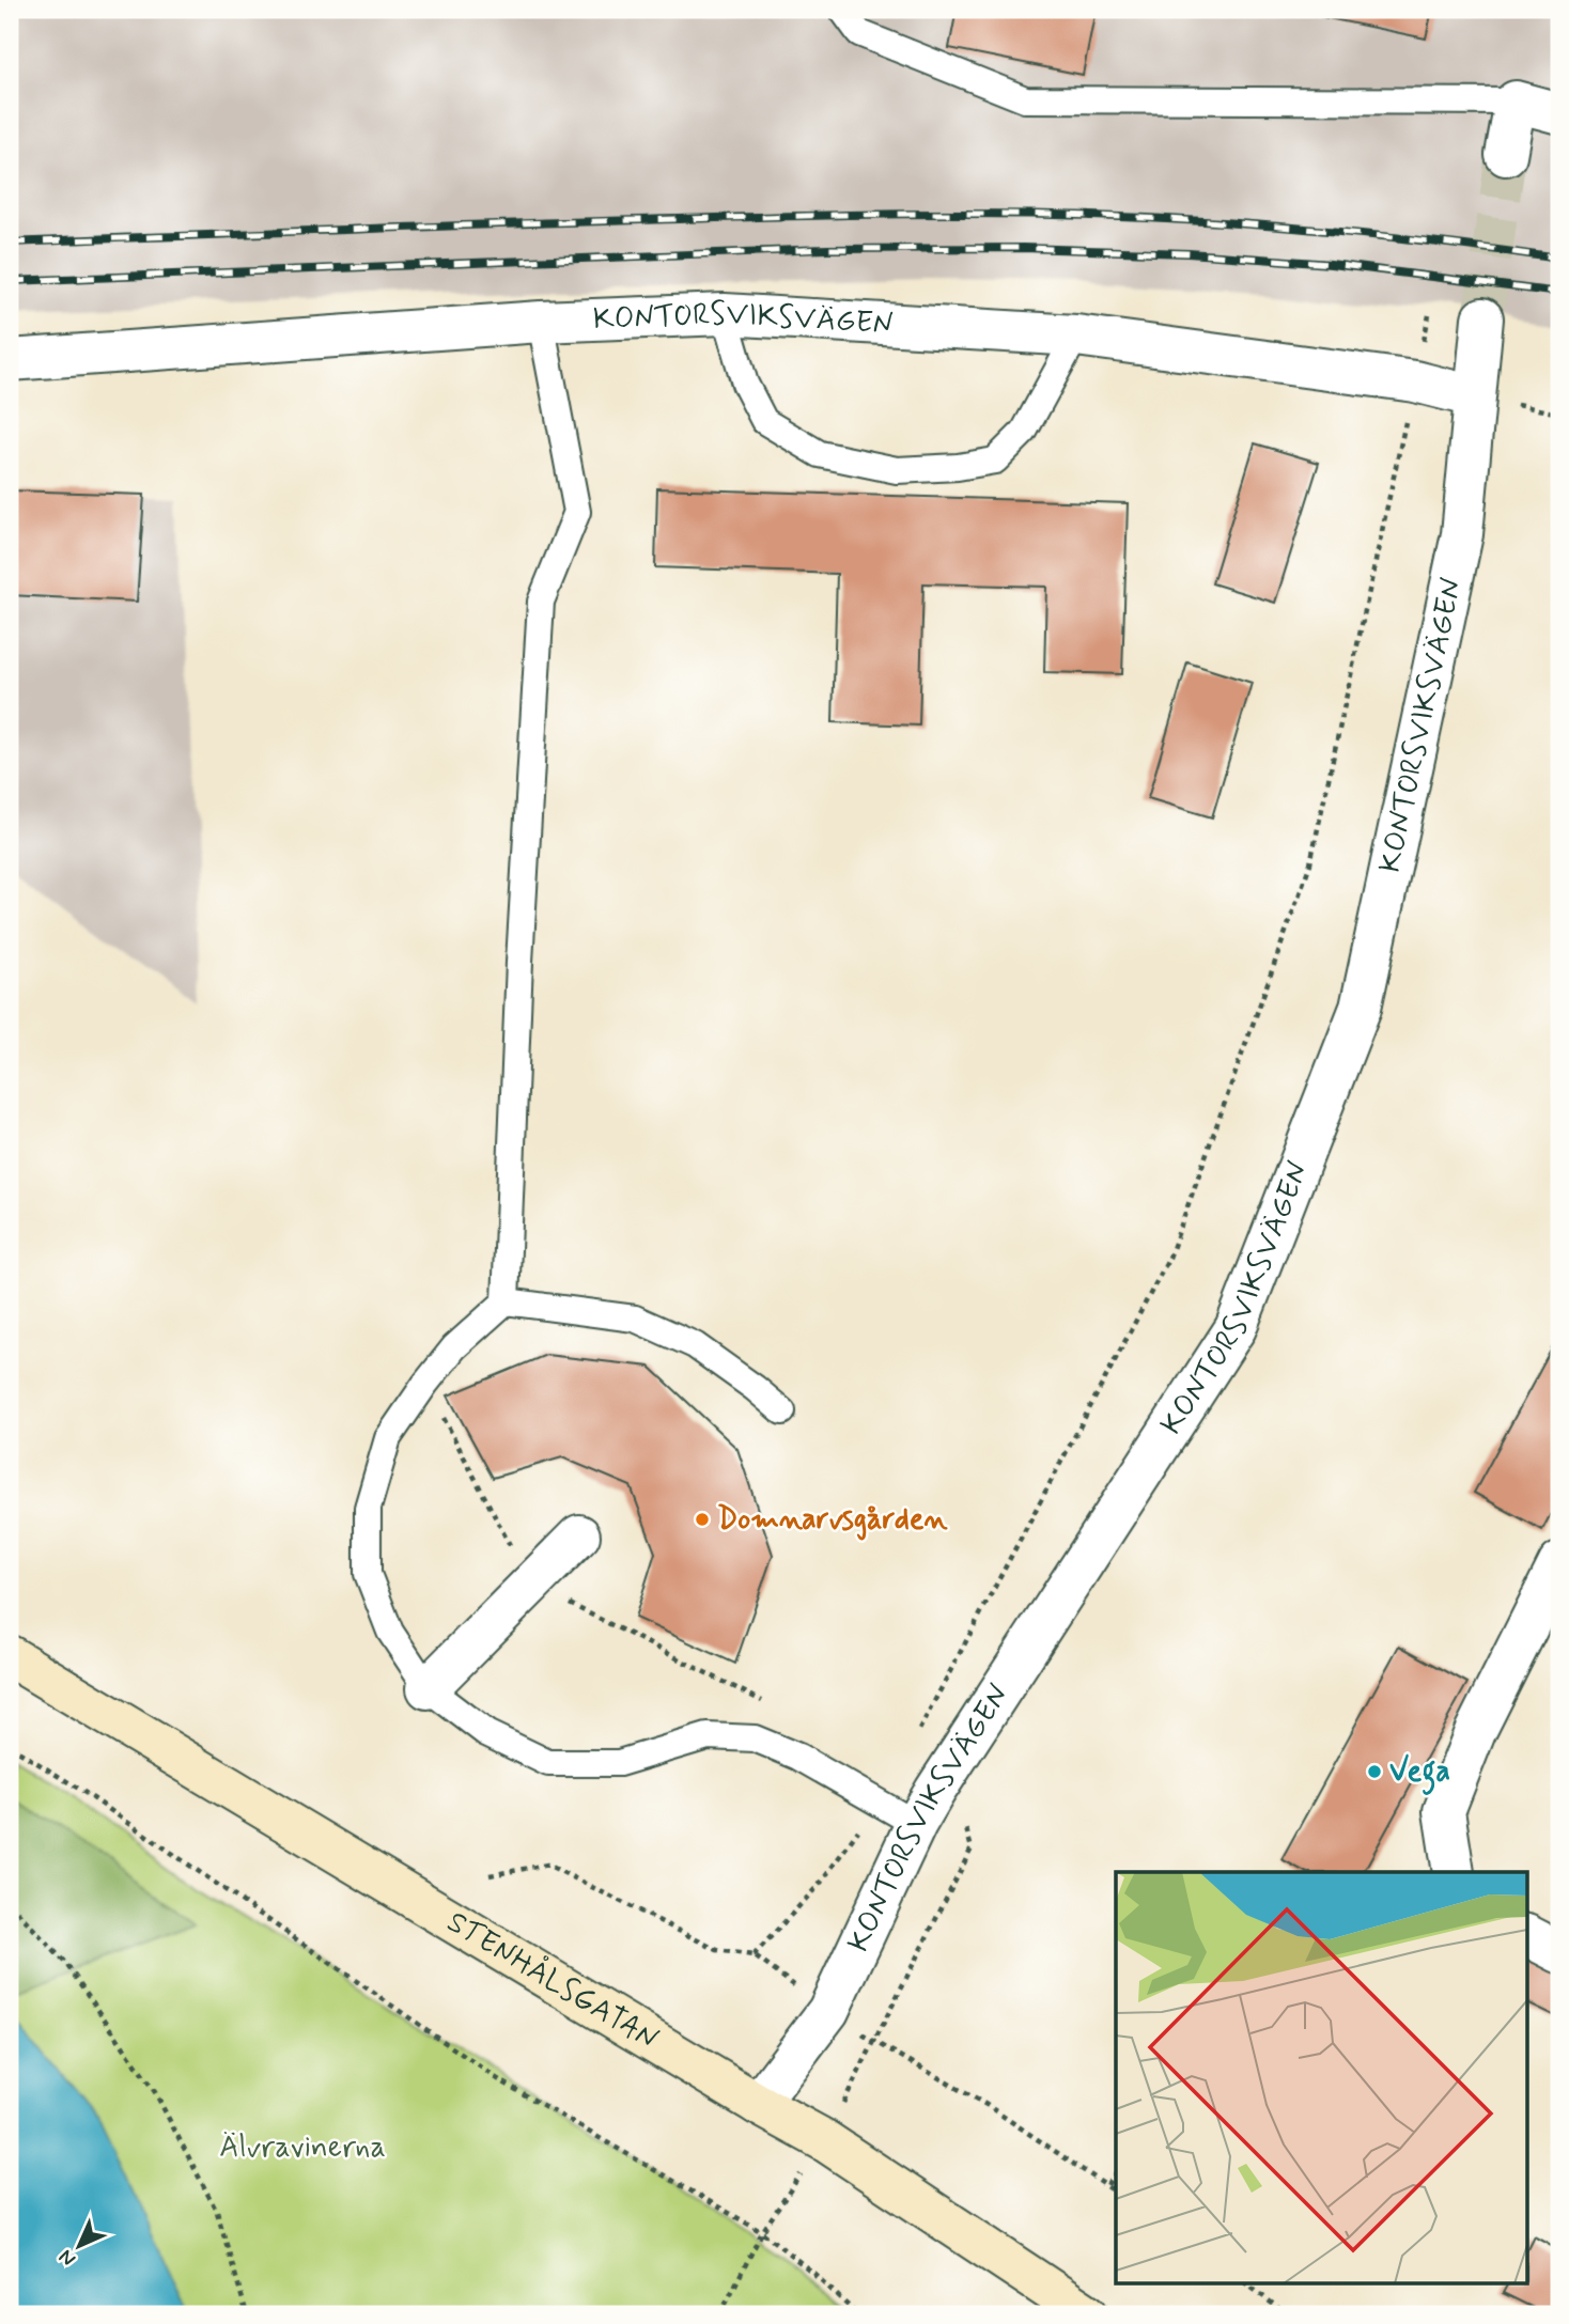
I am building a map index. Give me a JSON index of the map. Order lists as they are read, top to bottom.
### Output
{
  "streets": {
    "street": ["KONTORSVIKSVÄGEN", "STENHÅLSGATAN"]
  },
  "crossings": [
    ["KONTORSVIKSVÄGEN", "STENHÅLSGATAN"]
  ],
  "parks": ["Älvravinerna"],
  "places": ["Domnarvsgården", "Vega"],
  "north": "bottom left"
}
